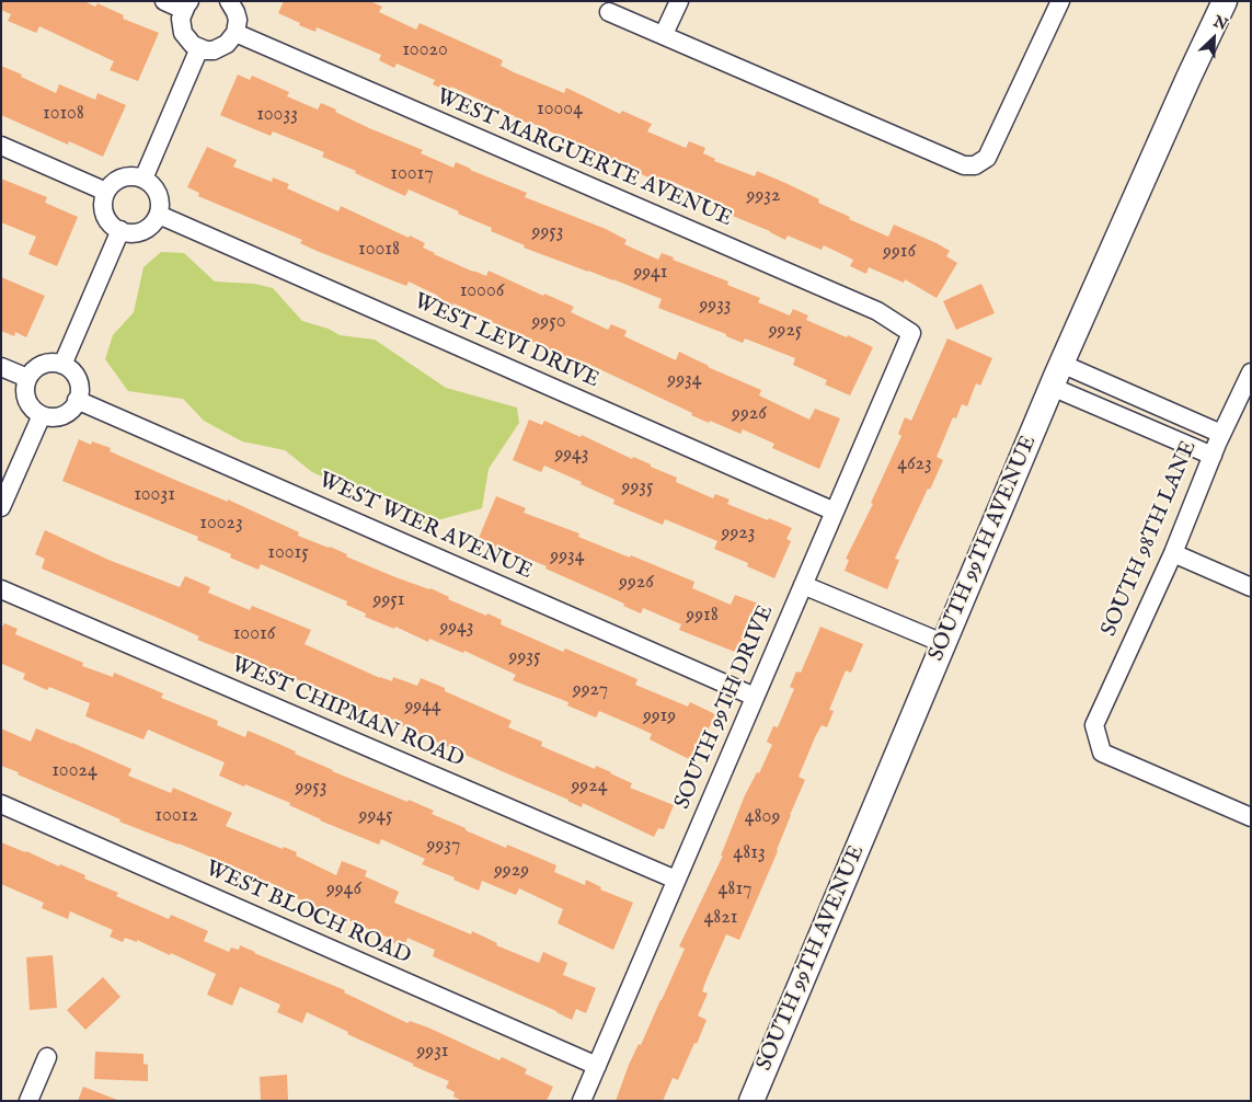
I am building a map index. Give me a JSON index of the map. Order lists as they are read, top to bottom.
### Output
{
  "streets": {
    "main road": ["SOUTH 99TH AVENUE"],
    "street": [
      "WEST MARGUERTE AVENUE",
      "WEST LEVI DRIVE",
      "WEST WIER AVENUE",
      "SOUTH 98TH LANE",
      "SOUTH 99TH DRIVE",
      "WEST CHIPMAN ROAD",
      "WEST BLOCH ROAD"
    ]
  },
  "crossings": [
    ["WEST MARGUERTE AVENUE", "SOUTH 99TH DRIVE"],
    ["WEST LEVI DRIVE", "SOUTH 99TH DRIVE"],
    ["WEST WIER AVENUE", "SOUTH 99TH DRIVE"],
    ["SOUTH 99TH DRIVE", "WEST CHIPMAN ROAD"],
    ["SOUTH 99TH DRIVE", "WEST BLOCH ROAD"]
  ],
  "house_numbers": [
    "10020",
    "10004",
    "10108",
    "10033",
    "10017",
    "9932",
    "9953",
    "10018",
    "9916",
    "9941",
    "10006",
    "9933",
    "9950",
    "9925",
    "9934",
    "9926",
    "9943",
    "4623",
    "9935",
    "10031",
    "10023",
    "9923",
    "10015",
    "9934",
    "9926",
    "9951",
    "9918",
    "9943",
    "10016",
    "9935",
    "9927",
    "9944",
    "9919",
    "10024",
    "9924",
    "9953",
    "10012",
    "9945",
    "4809",
    "9937",
    "4813",
    "9929",
    "9946",
    "4817",
    "4821",
    "9931"
  ],
  "north": "top right"
}
